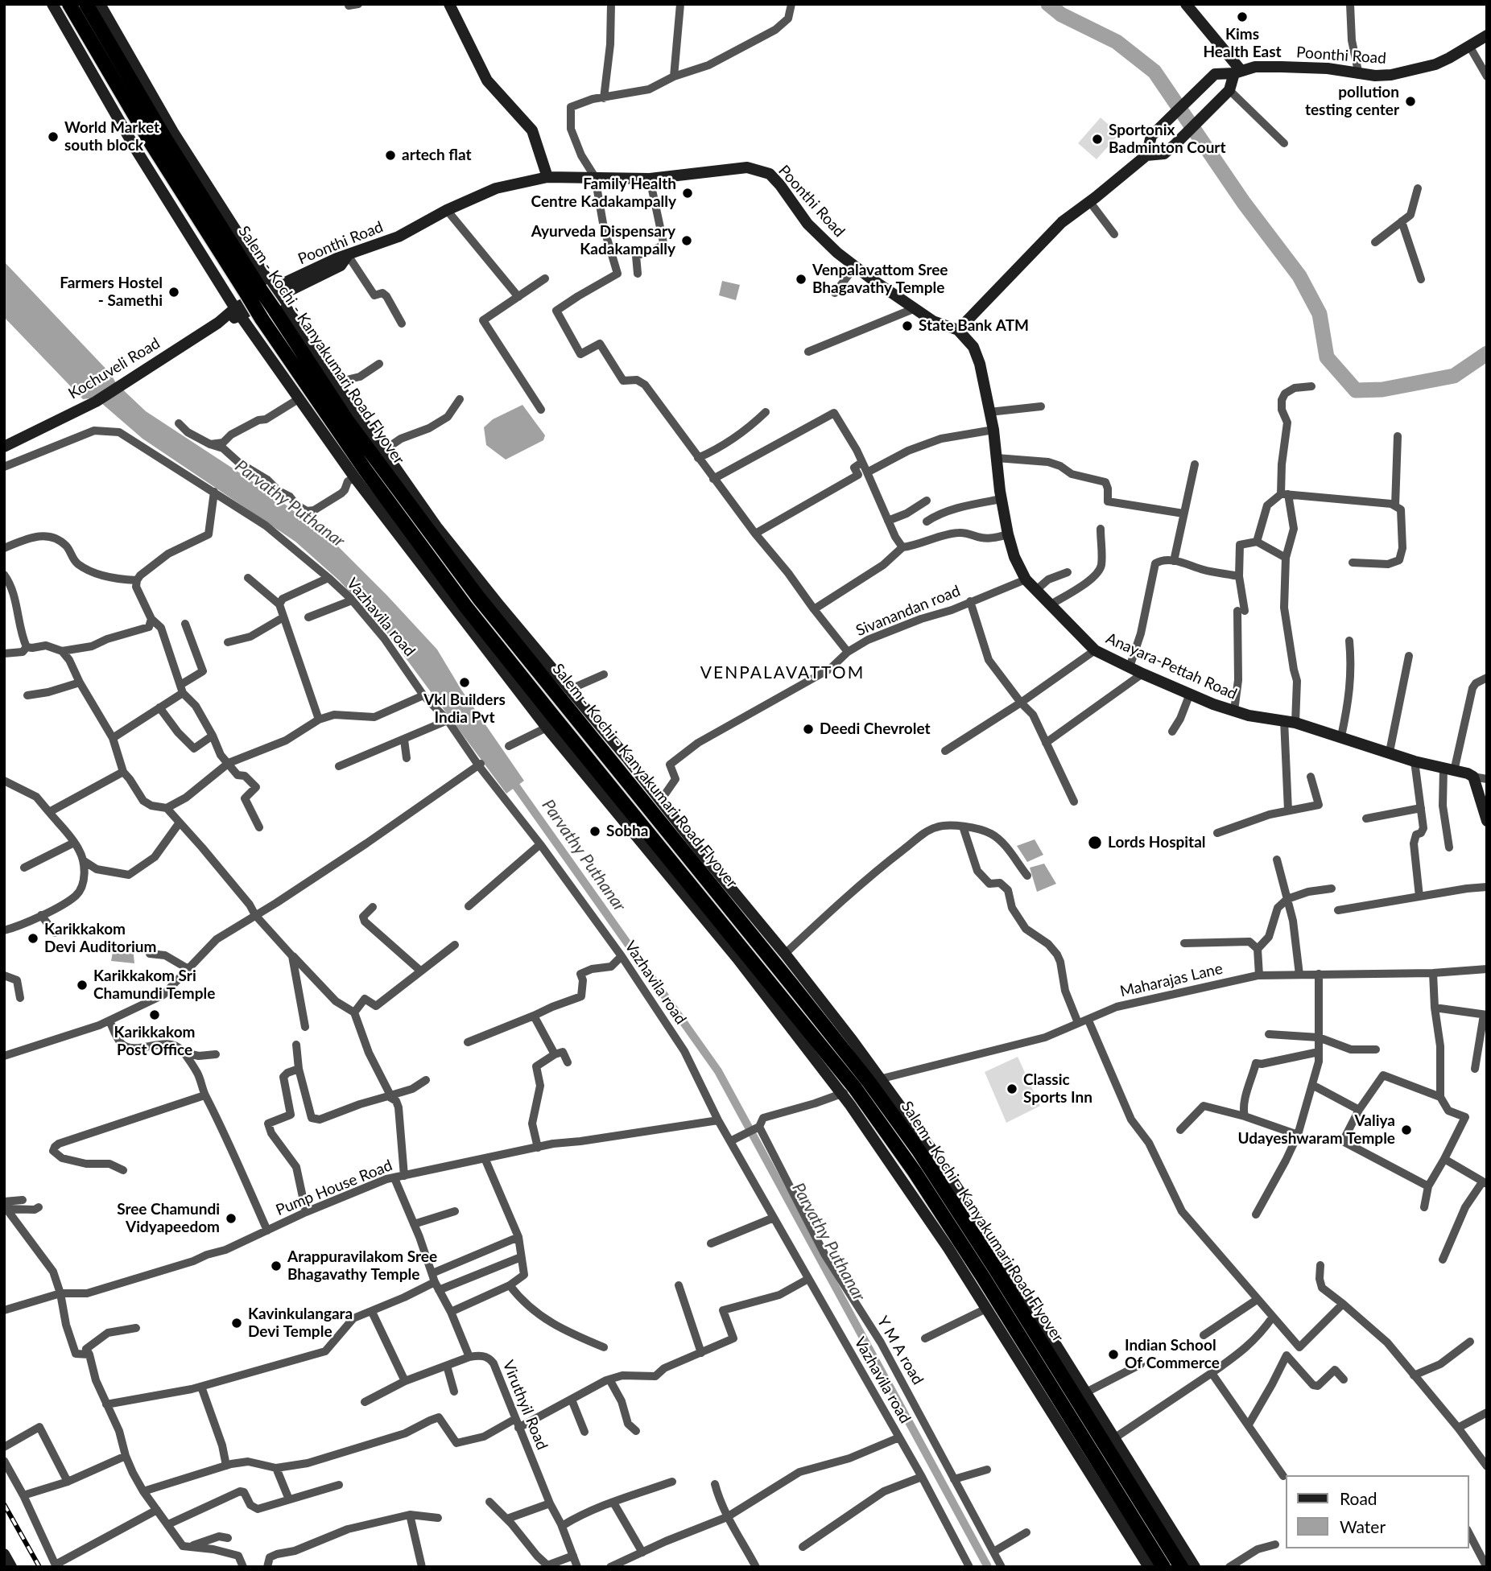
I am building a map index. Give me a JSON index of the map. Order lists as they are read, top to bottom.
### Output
{
  "streets": {
    "highway": ["Salem - Kochi - Kanyakumari Road Flyover"],
    "street": [
      "Poonthi Road",
      "Kochuveli Road",
      "Sivanandan road",
      "Vazhavila road",
      "Anayara-Pettah Road",
      "Maharajas Lane",
      "Pump House Road",
      "Y M A road",
      "Viruthyil Road"
    ]
  },
  "crossings": [
    ["Poonthi Road", "Salem - Kochi - Kanyakumari Road Flyover"],
    ["Poonthi Road", "Kochuveli Road"],
    ["Poonthi Road", "Anayara-Pettah Road"],
    ["Salem - Kochi - Kanyakumari Road Flyover", "Maharajas Lane"],
    ["Sivanandan road", "Anayara-Pettah Road"],
    ["Vazhavila road", "Maharajas Lane"],
    ["Vazhavila road", "Pump House Road"],
    ["Maharajas Lane", "Y M A road"]
  ],
  "districts": ["VENPALAVATTOM"],
  "water": ["Parvathy Puthanar"],
  "places": [
    "Kims Health East",
    "pollution testing center",
    "World Market south block",
    "Sportonix Badminton Court",
    "artech flat",
    "Family Health Centre Kadakampally",
    "Ayurveda Dispensary Kadakampally",
    "Venpalavattom Sree Bhagavathy Temple",
    "Farmers Hostel - Samethi",
    "State Bank ATM",
    "Vkl Builders India Pvt",
    "Deedi Chevrolet",
    "Sobha",
    "Lords Hospital",
    "Karikkakom Devi Auditorium",
    "Karikkakom Sri Chamundi Temple",
    "Karikkakom Post Office",
    "Classic Sports Inn",
    "Valiya Udayeshwaram Temple",
    "Sree Chamundi Vidyapeedom",
    "Arappuravilakom Sree Bhagavathy Temple",
    "Kavinkulangara Devi Temple",
    "Indian School Of Commerce"
  ],
  "legend": ["Road", "Water"]
}
